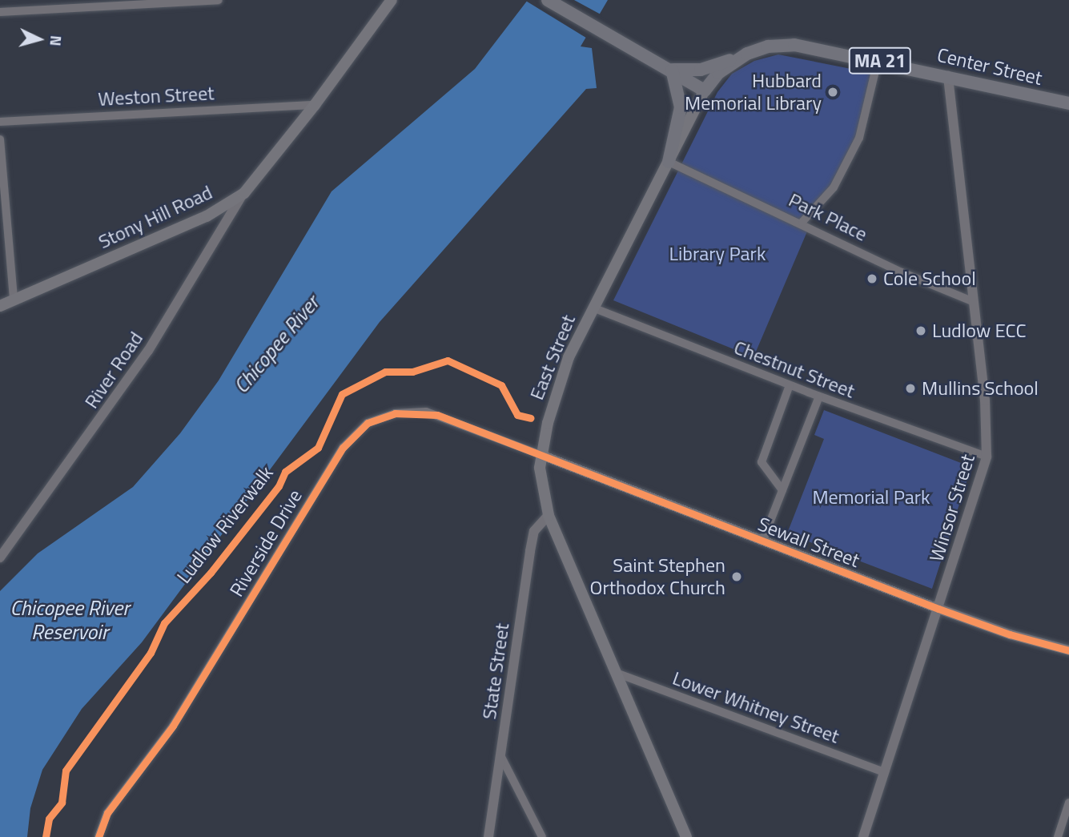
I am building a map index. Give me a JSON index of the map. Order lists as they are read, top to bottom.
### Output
{
  "streets": {
    "main road": [
      "MA 21",
      "Center Street",
      "Stony Hill Road",
      "East Street"
    ],
    "street": [
      "Weston Street",
      "Park Place",
      "Chestnut Street",
      "River Road",
      "Winsor Street",
      "Sewall Street",
      "Riverside Drive",
      "State Street",
      "Lower Whitney Street"
    ],
    "cycle path": ["Ludlow Riverwalk"]
  },
  "crossings": [
    ["Center Street", "East Street"],
    ["Center Street", "Winsor Street"],
    ["Weston Street", "Stony Hill Road"],
    ["Stony Hill Road", "River Road"],
    ["Park Place", "East Street"],
    ["Park Place", "Winsor Street"],
    ["East Street", "Chestnut Street"],
    ["East Street", "Sewall Street"],
    ["East Street", "Riverside Drive"],
    ["East Street", "State Street"],
    ["East Street", "Lower Whitney Street"],
    ["Chestnut Street", "Winsor Street"],
    ["Winsor Street", "Sewall Street"],
    ["Winsor Street", "Lower Whitney Street"],
    ["Sewall Street", "Riverside Drive"]
  ],
  "water": ["Chicopee River", "Chicopee River Reservoir"],
  "parks": ["Library Park", "Memorial Park"],
  "places": [
    "Hubbard Memorial Library",
    "Cole School",
    "Ludlow ECC",
    "Mullins School",
    "Saint Stephen Orthodox Church"
  ],
  "north": "right"
}
